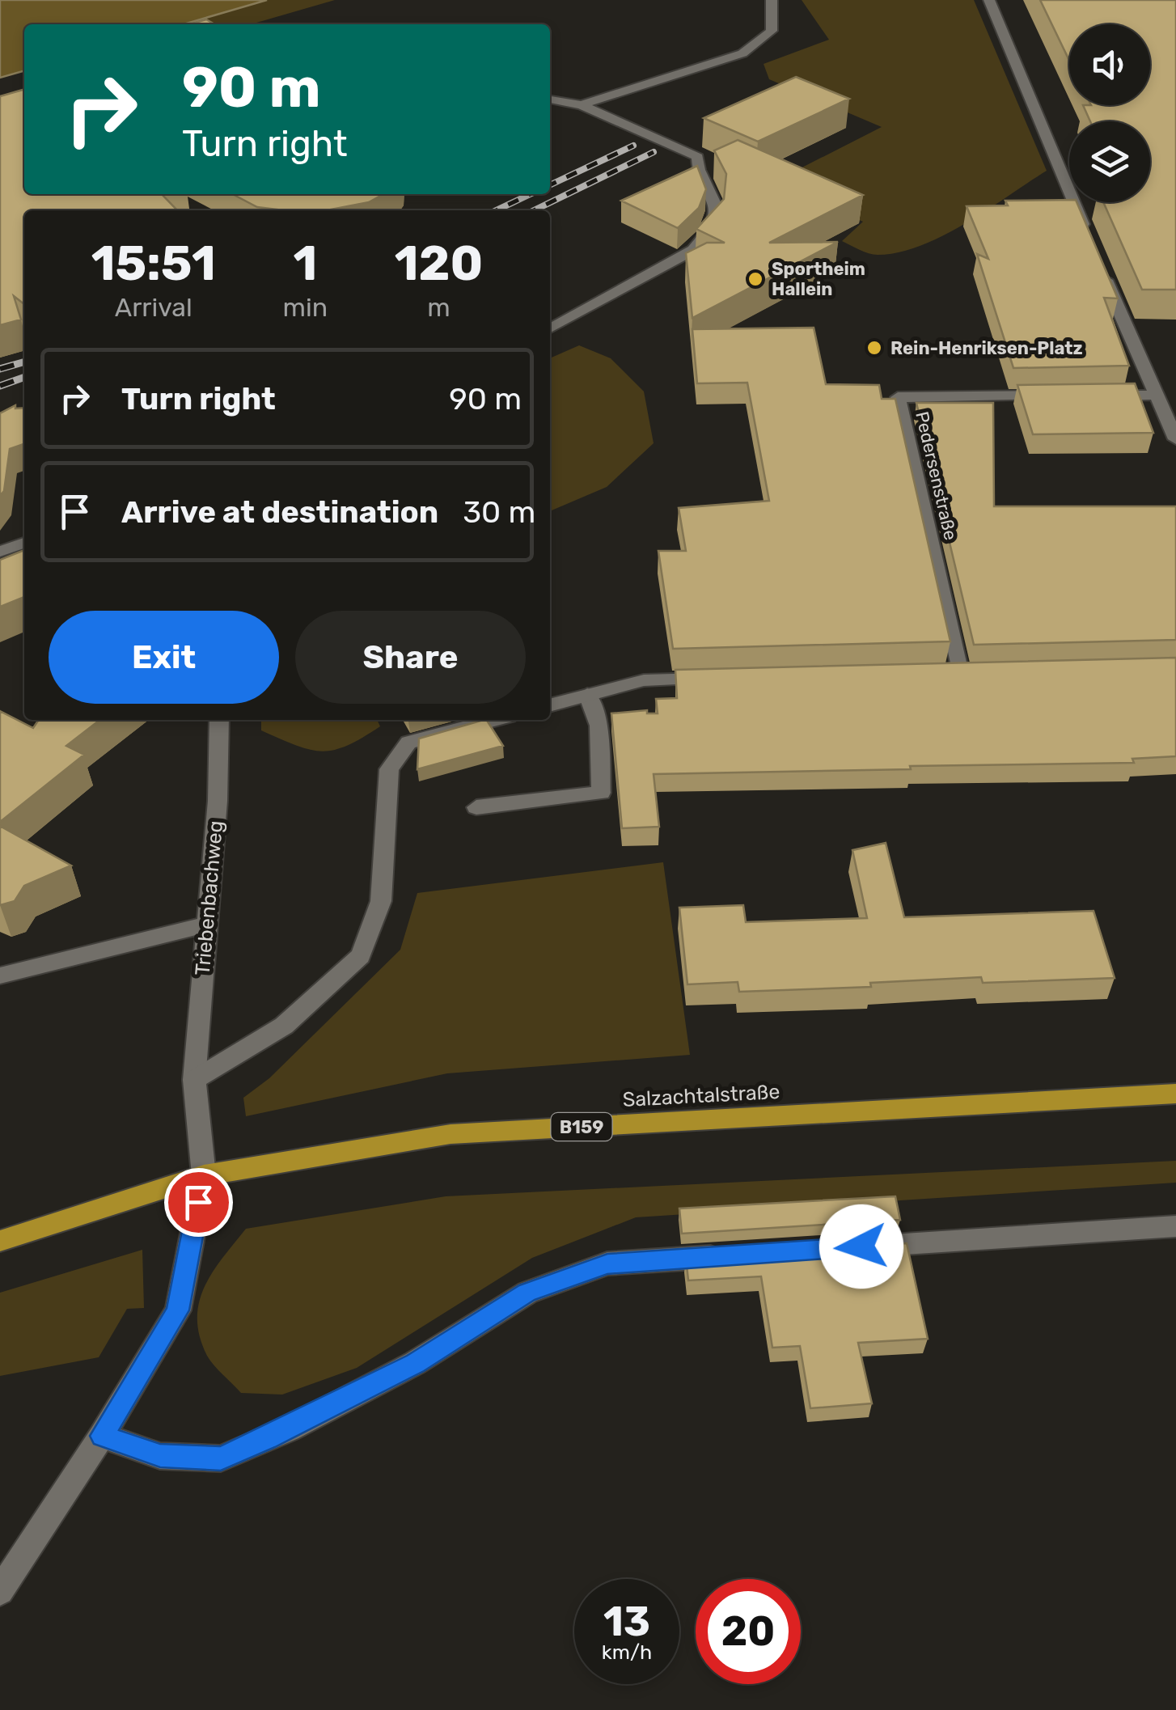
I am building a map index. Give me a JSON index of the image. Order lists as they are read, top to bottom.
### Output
{
  "streets": {
    "main road": ["Salzachtalstraße", "B159"],
    "street": ["Pedersenstraße", "Triebenbachweg"]
  },
  "crossings": [
    ["Triebenbachweg", "Salzachtalstraße"]
  ],
  "places": ["Sportheim Hallein", "Rein-Henriksen-Platz"],
  "page": {
    "turn": ["90 m", "Turn right"],
    "eta": [
      "15:51",
      "Arrival",
      "1",
      "min",
      "120",
      "m"
    ],
    "list": [
      {
        "name": "Turn right",
        "value": "90 m"
      },
      {
        "name": "Arrive at destination",
        "value": "30 m"
      }
    ],
    "buttons": ["Exit", "Share"],
    "speed": "13 km/h",
    "limit": "20"
  }
}
